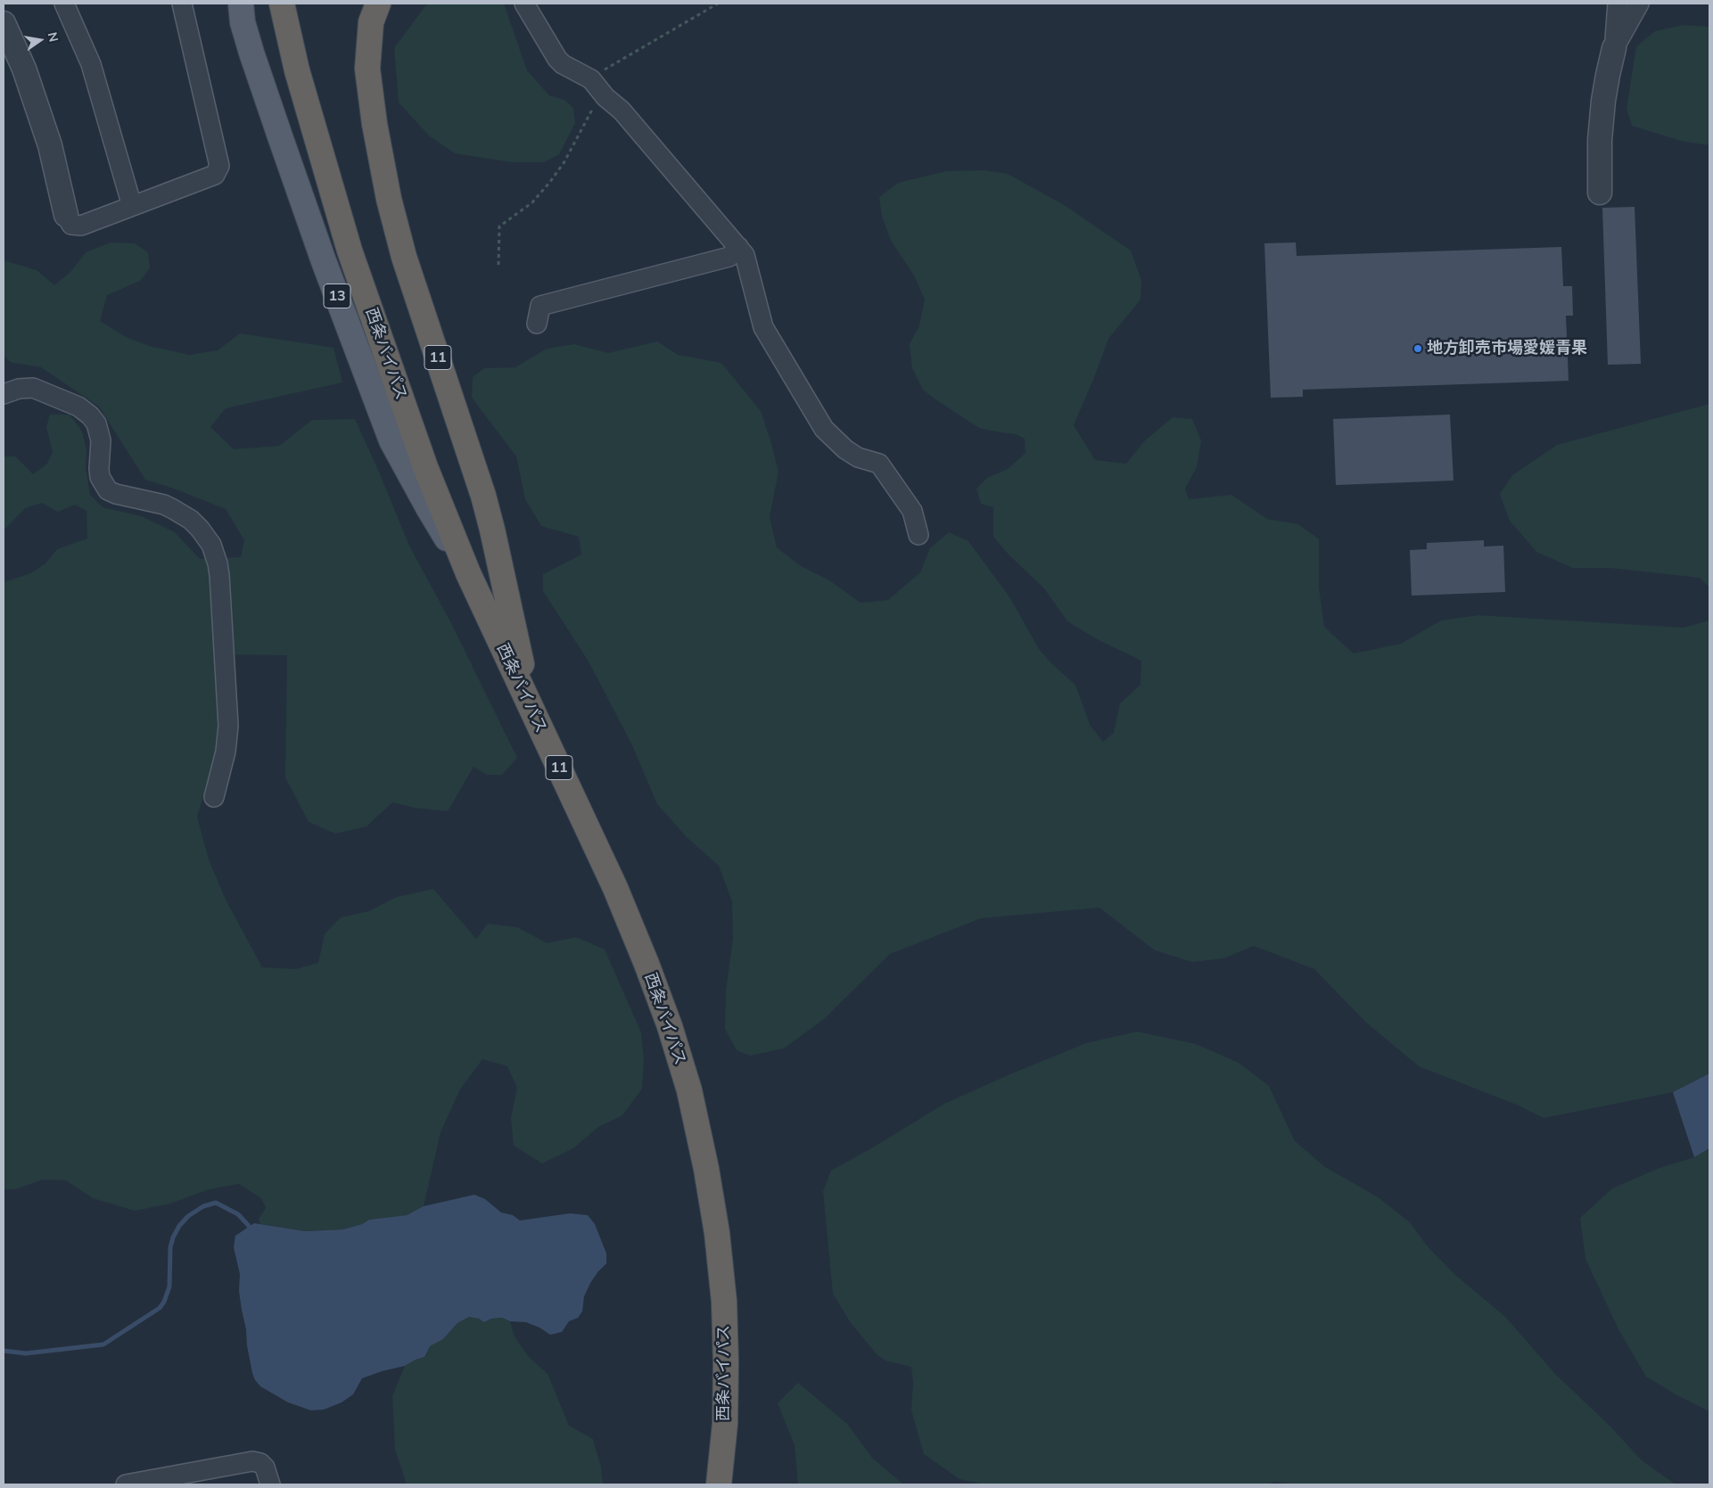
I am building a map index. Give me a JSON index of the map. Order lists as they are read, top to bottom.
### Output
{
  "streets": {
    "highway": ["西条バイパス", "11"],
    "main road": ["13"]
  },
  "crossings": [
    ["13", "西条バイパス"],
    ["西条バイパス", "11"]
  ],
  "places": ["地方卸売市場愛媛青果"],
  "north": "right"
}
